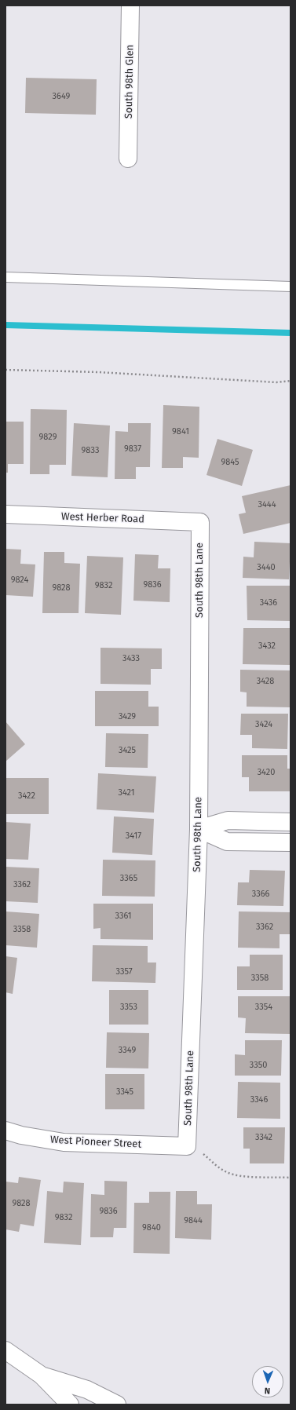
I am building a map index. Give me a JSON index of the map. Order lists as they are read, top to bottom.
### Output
{
  "streets": {
    "street": [
      "South 98th Glen",
      "West Herber Road",
      "South 98th Lane",
      "West Pioneer Street"
    ]
  },
  "crossings": [
    ["West Herber Road", "South 98th Lane"],
    ["South 98th Lane", "West Pioneer Street"]
  ],
  "house_numbers": [
    "3649",
    "9841",
    "9829",
    "9837",
    "9833",
    "9845",
    "3444",
    "3440",
    "9824",
    "9836",
    "9832",
    "9828",
    "3436",
    "3432",
    "3433",
    "3428",
    "3429",
    "3424",
    "3425",
    "3420",
    "3421",
    "3422",
    "3417",
    "3365",
    "3362",
    "3366",
    "3361",
    "3362",
    "3358",
    "3357",
    "3358",
    "3353",
    "3354",
    "3349",
    "3350",
    "3345",
    "3346",
    "3342",
    "9828",
    "9836",
    "9832",
    "9844",
    "9840"
  ],
  "north": "bottom"
}
